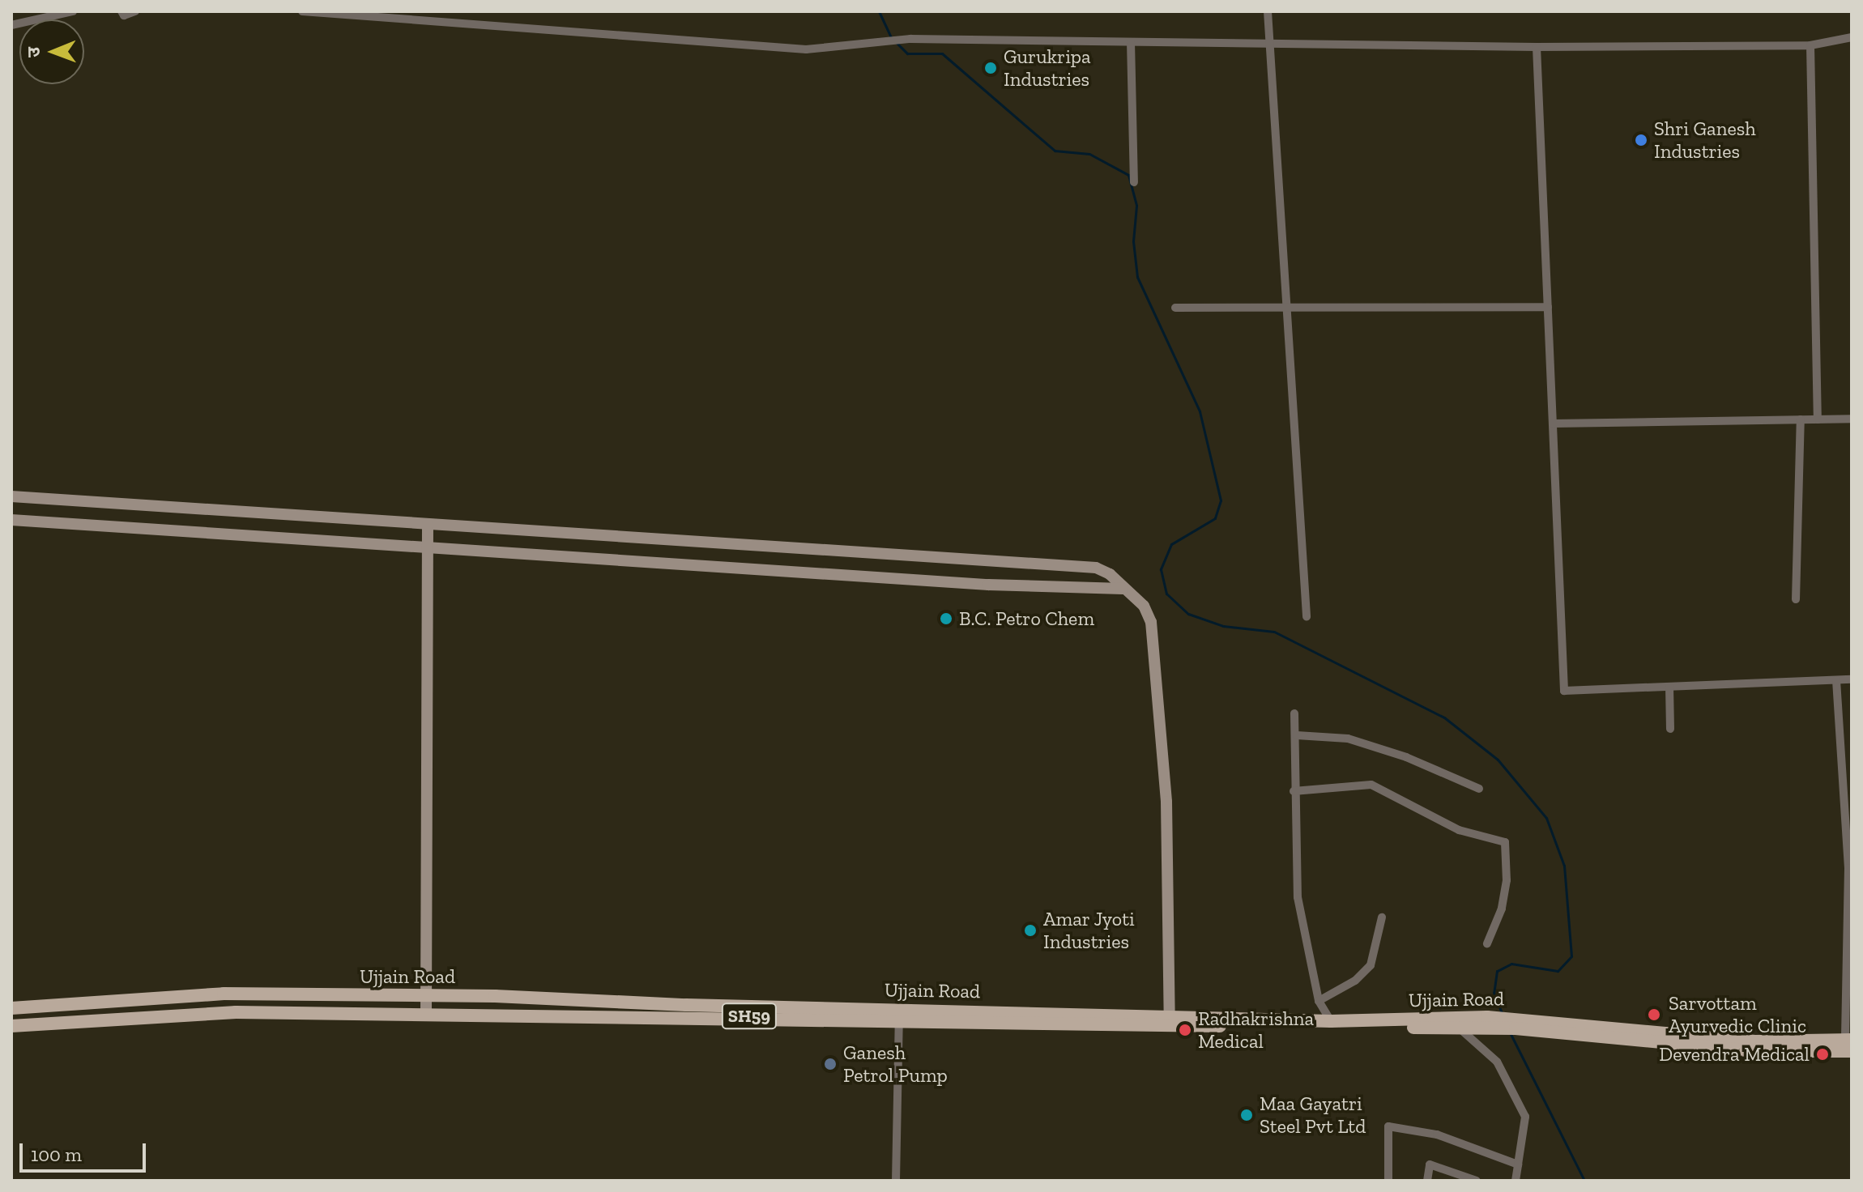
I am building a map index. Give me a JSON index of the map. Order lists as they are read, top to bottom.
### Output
{
  "streets": {
    "main road": ["Ujjain Road", "SH59"]
  },
  "places": [
    "Gurukripa Industries",
    "Shri Ganesh Industries",
    "B.C. Petro Chem",
    "Amar Jyoti Industries",
    "Sarvottam Ayurvedic Clinic",
    "Radhakrishna Medical",
    "Devendra Medical",
    "Ganesh Petrol Pump",
    "Maa Gayatri Steel Pvt Ltd"
  ],
  "scale_bar": "100 m",
  "north": "left"
}
